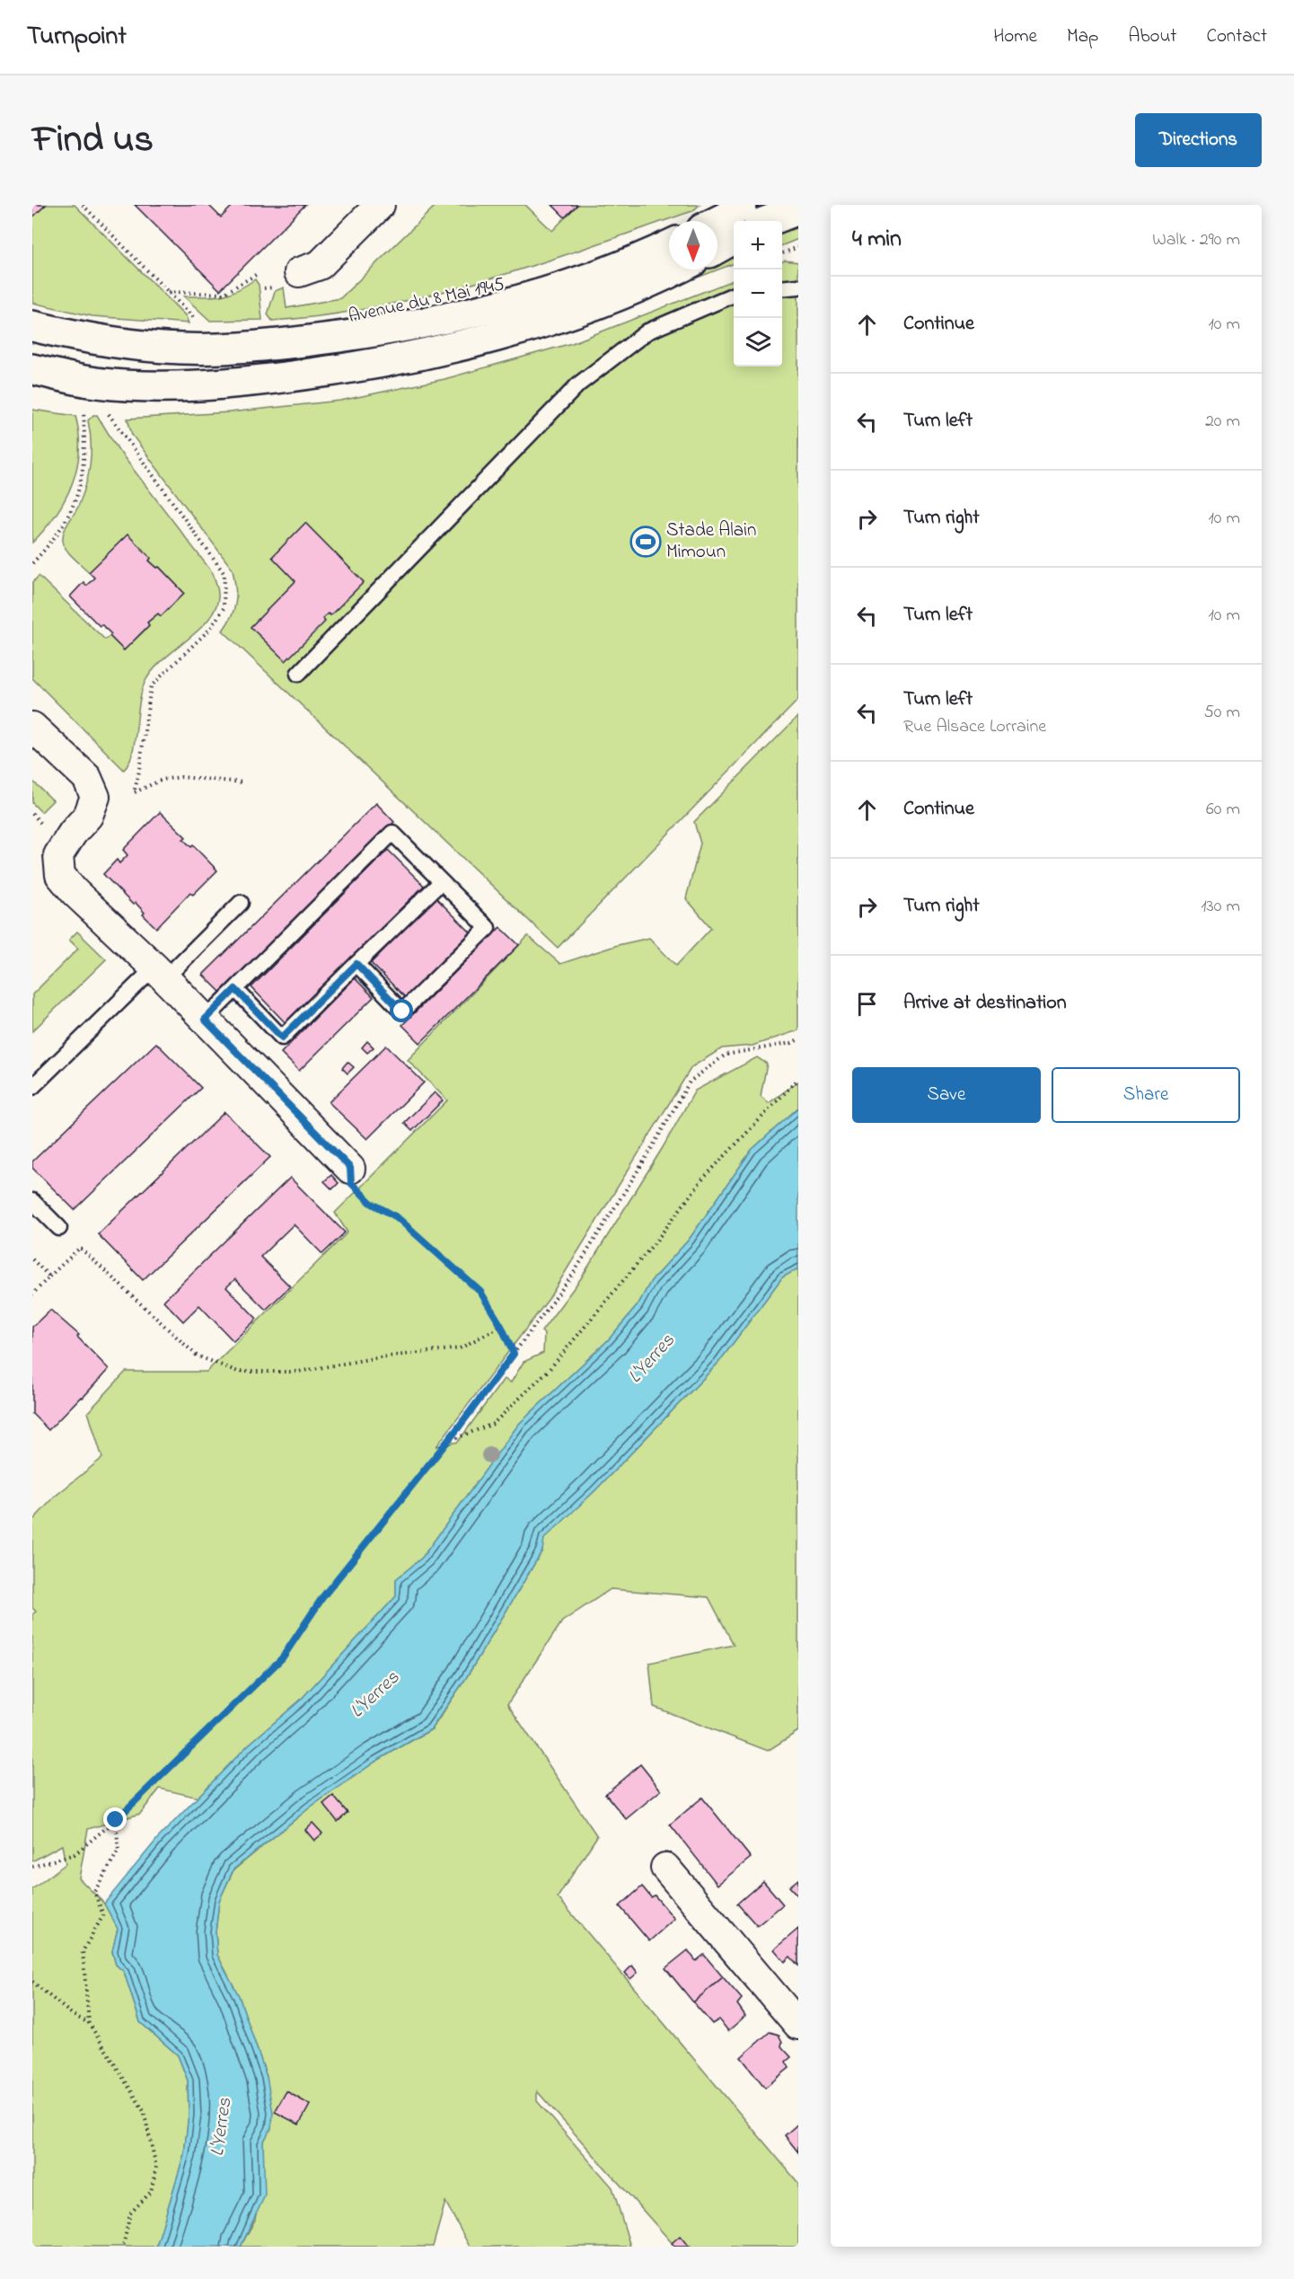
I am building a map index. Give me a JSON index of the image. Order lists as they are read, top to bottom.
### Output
{
  "streets": {
    "main road": ["Avenue du 8 Mai 1945"]
  },
  "water": ["L'Yerres"],
  "places": {
    "sports": ["Stade Alain Mimoun"]
  },
  "north": "bottom",
  "page": {
    "header": "Turnpoint",
    "nav": [
      "Home",
      "Map",
      "About",
      "Contact"
    ],
    "title": "Find us",
    "buttons": [
      "Directions",
      ["Save", "Share"]
    ],
    "heading": ["4 min", "Walk · 290 m"],
    "map_buttons": ["+", "−"],
    "list": [
      ["Continue", "10 m"],
      ["Turn left", "20 m"],
      ["Turn right", "10 m"],
      ["Turn left", "10 m"],
      ["Turn left", "Rue Alsace Lorraine", "50 m"],
      ["Continue", "60 m"],
      ["Turn right", "130 m"],
      "Arrive at destination"
    ]
  }
}
